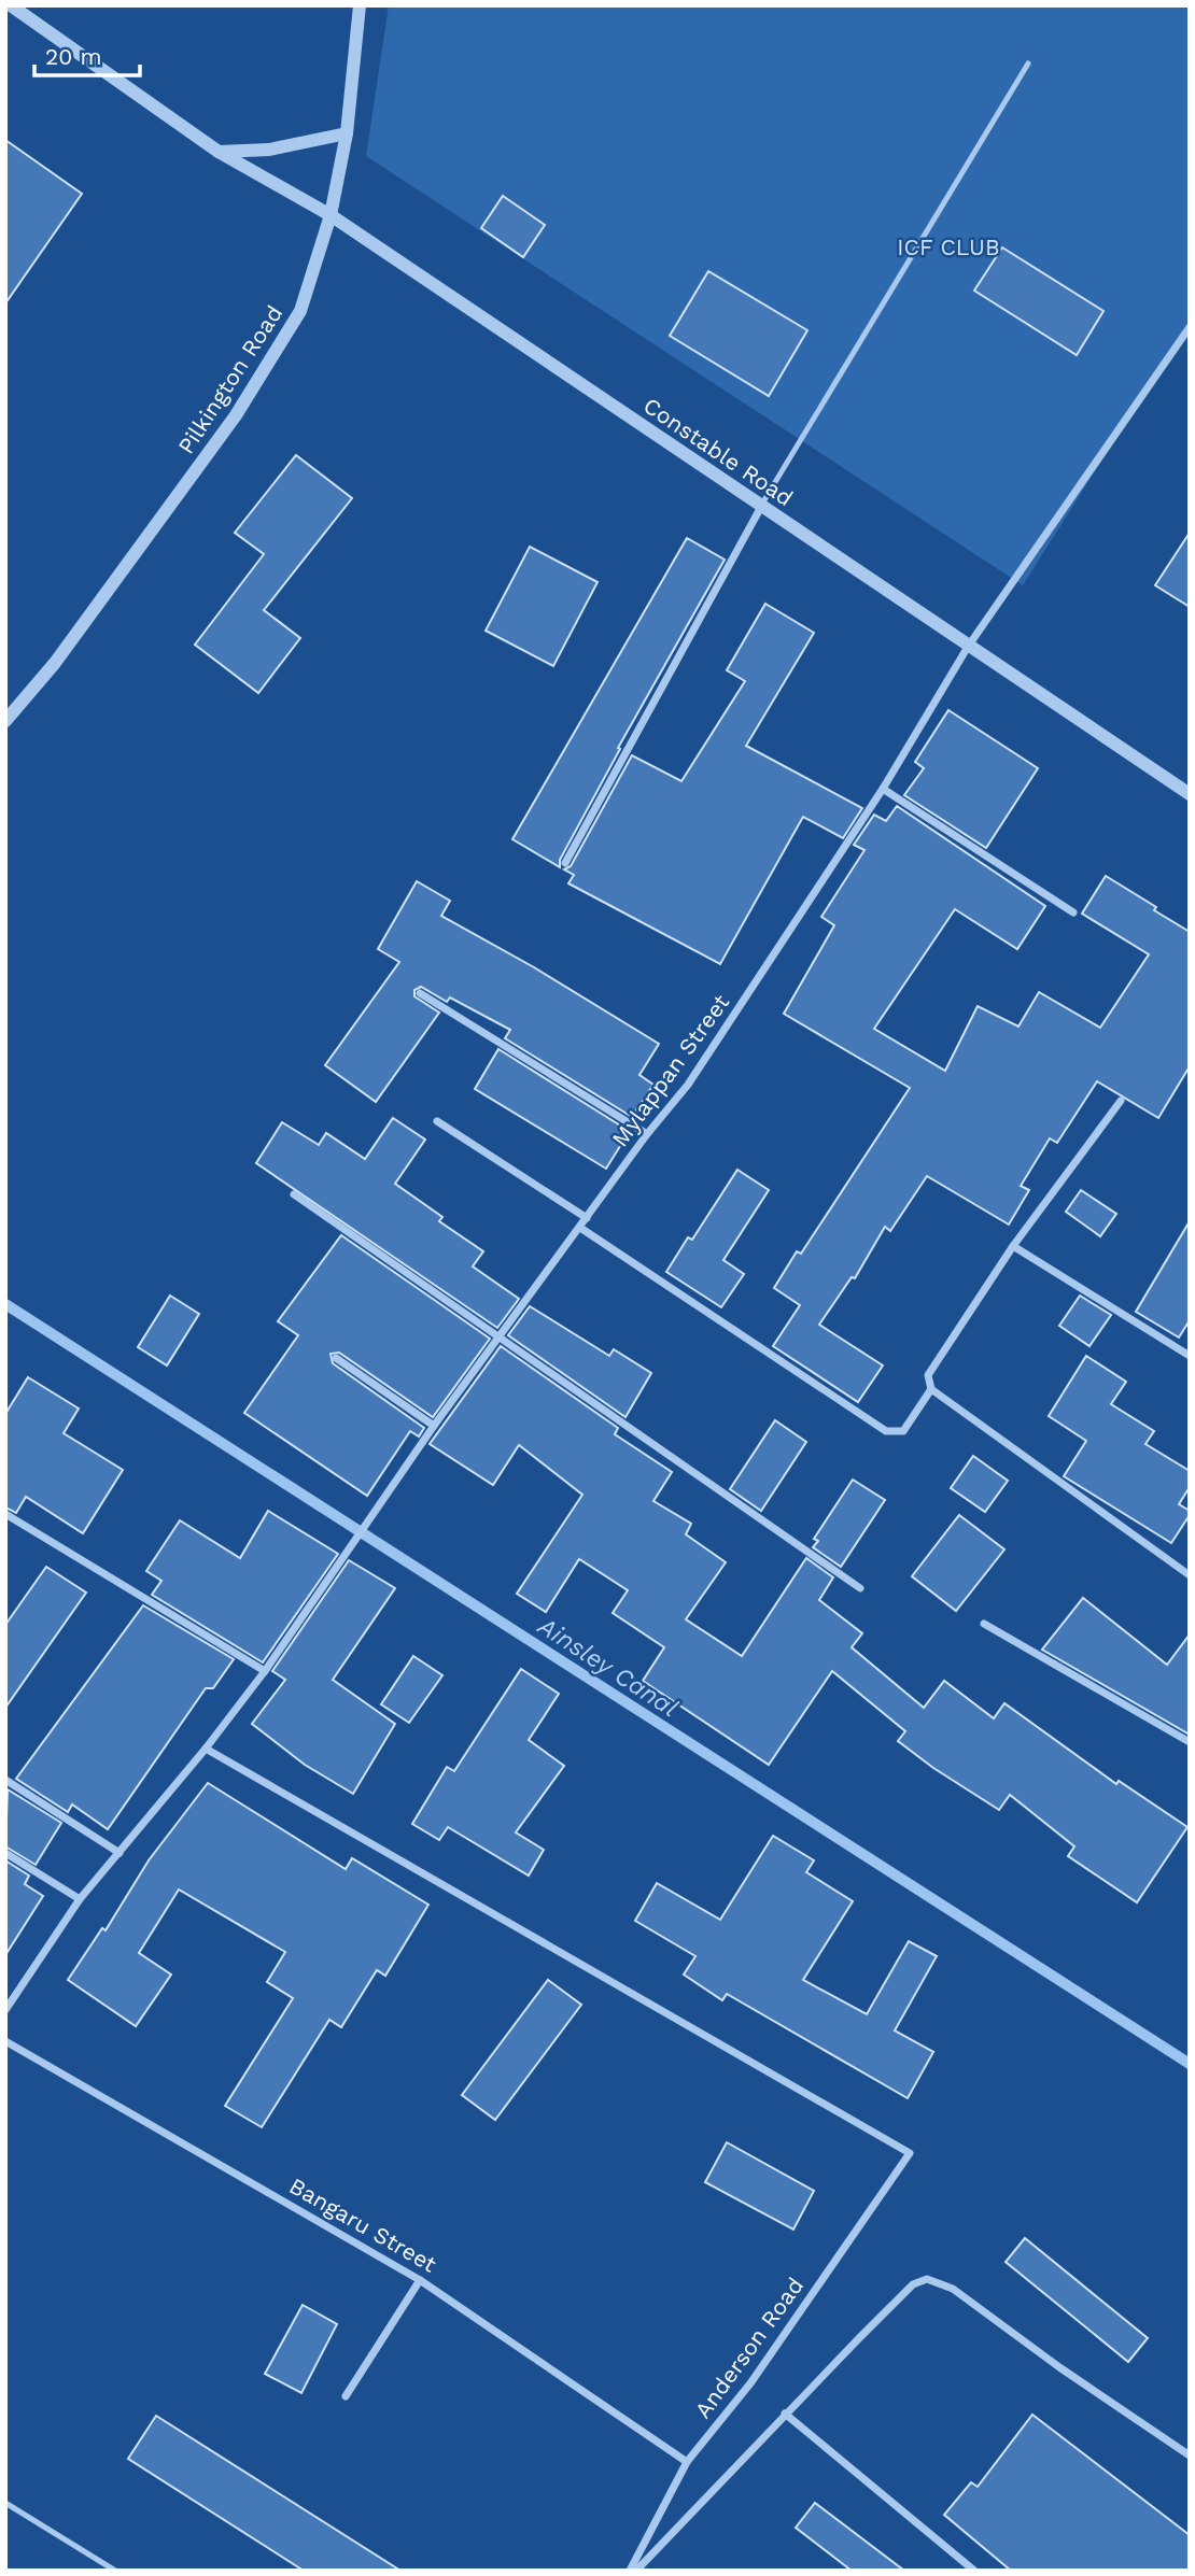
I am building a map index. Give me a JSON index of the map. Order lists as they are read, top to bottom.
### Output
{
  "streets": {
    "street": [
      "Pilkington Road",
      "Constable Road",
      "Mylappan Street",
      "Bangaru Street",
      "Anderson Road"
    ]
  },
  "crossings": [
    ["Pilkington Road", "Constable Road"],
    ["Constable Road", "Mylappan Street"],
    ["Mylappan Street", "Anderson Road"],
    ["Bangaru Street", "Anderson Road"]
  ],
  "water": ["Ainsley Canal"],
  "parks": ["ICF CLUB"],
  "scale_bar": "20 m"
}
